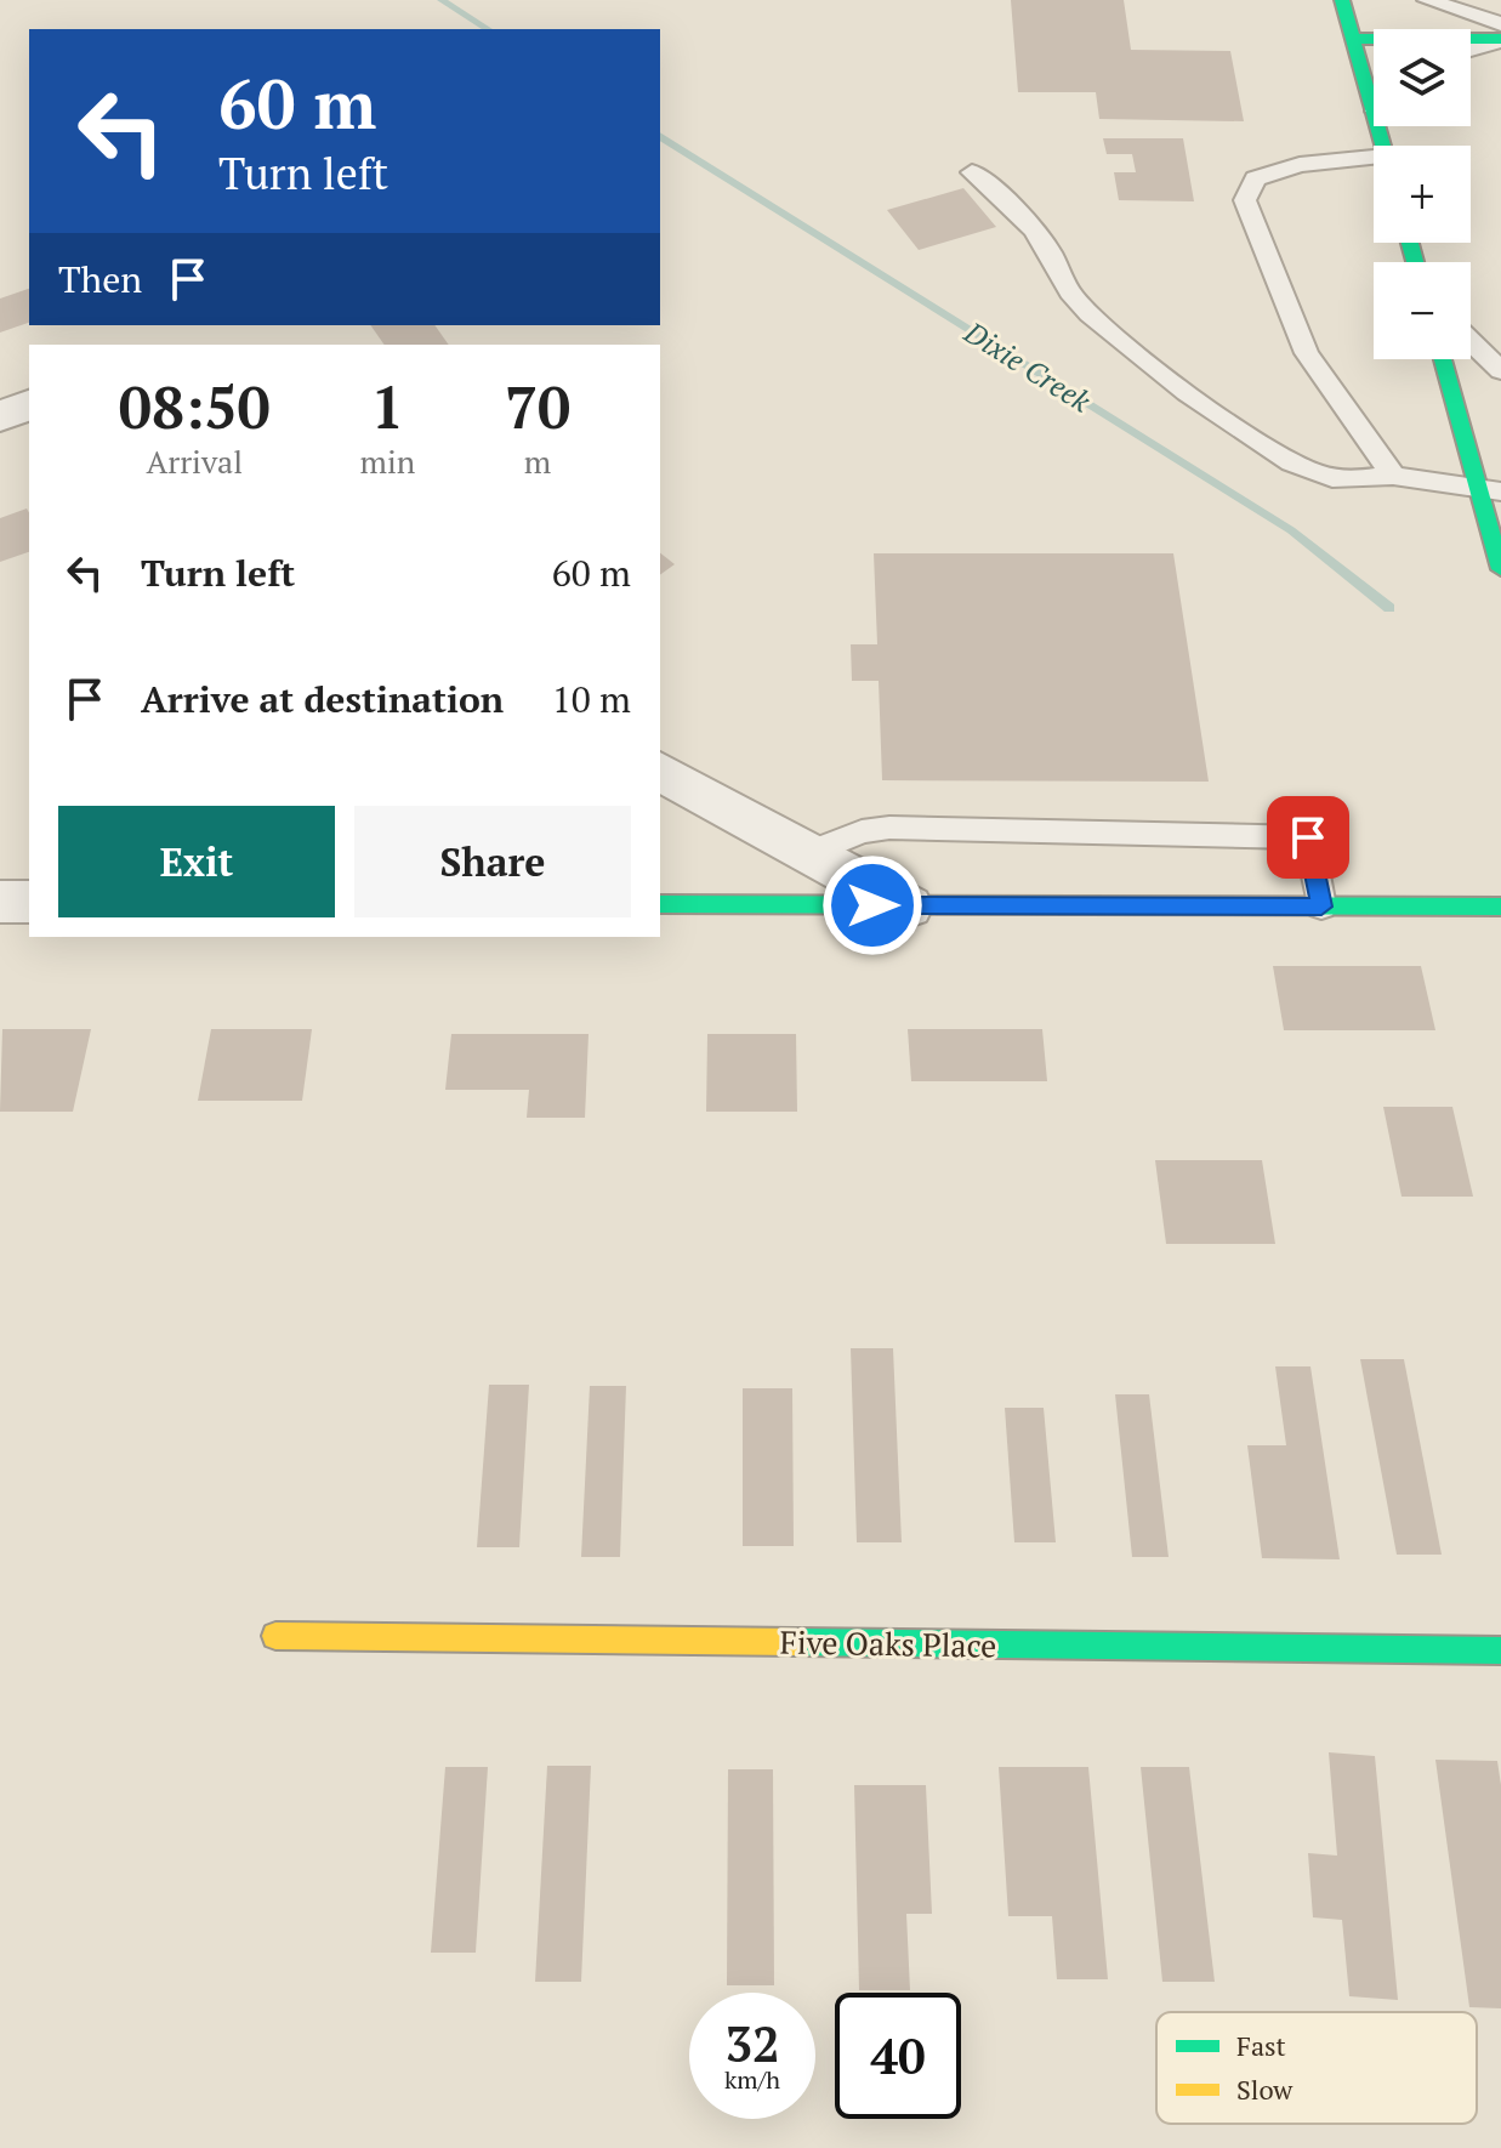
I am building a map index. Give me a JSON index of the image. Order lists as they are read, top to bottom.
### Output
{
  "streets": {
    "main road": ["Five Oaks Place"]
  },
  "water": ["Dixie Creek"],
  "legend": ["Fast", "Slow"],
  "page": {
    "map_buttons": ["+", "−"],
    "turn": ["60 m", "Turn left"],
    "then": "Then",
    "eta": [
      "08:50",
      "Arrival",
      "1",
      "min",
      "70",
      "m"
    ],
    "list": [
      {
        "name": "Turn left",
        "value": "60 m"
      },
      {
        "name": "Arrive at destination",
        "value": "10 m"
      }
    ],
    "buttons": ["Exit", "Share"],
    "speed": "32 km/h",
    "limit": "40"
  }
}
